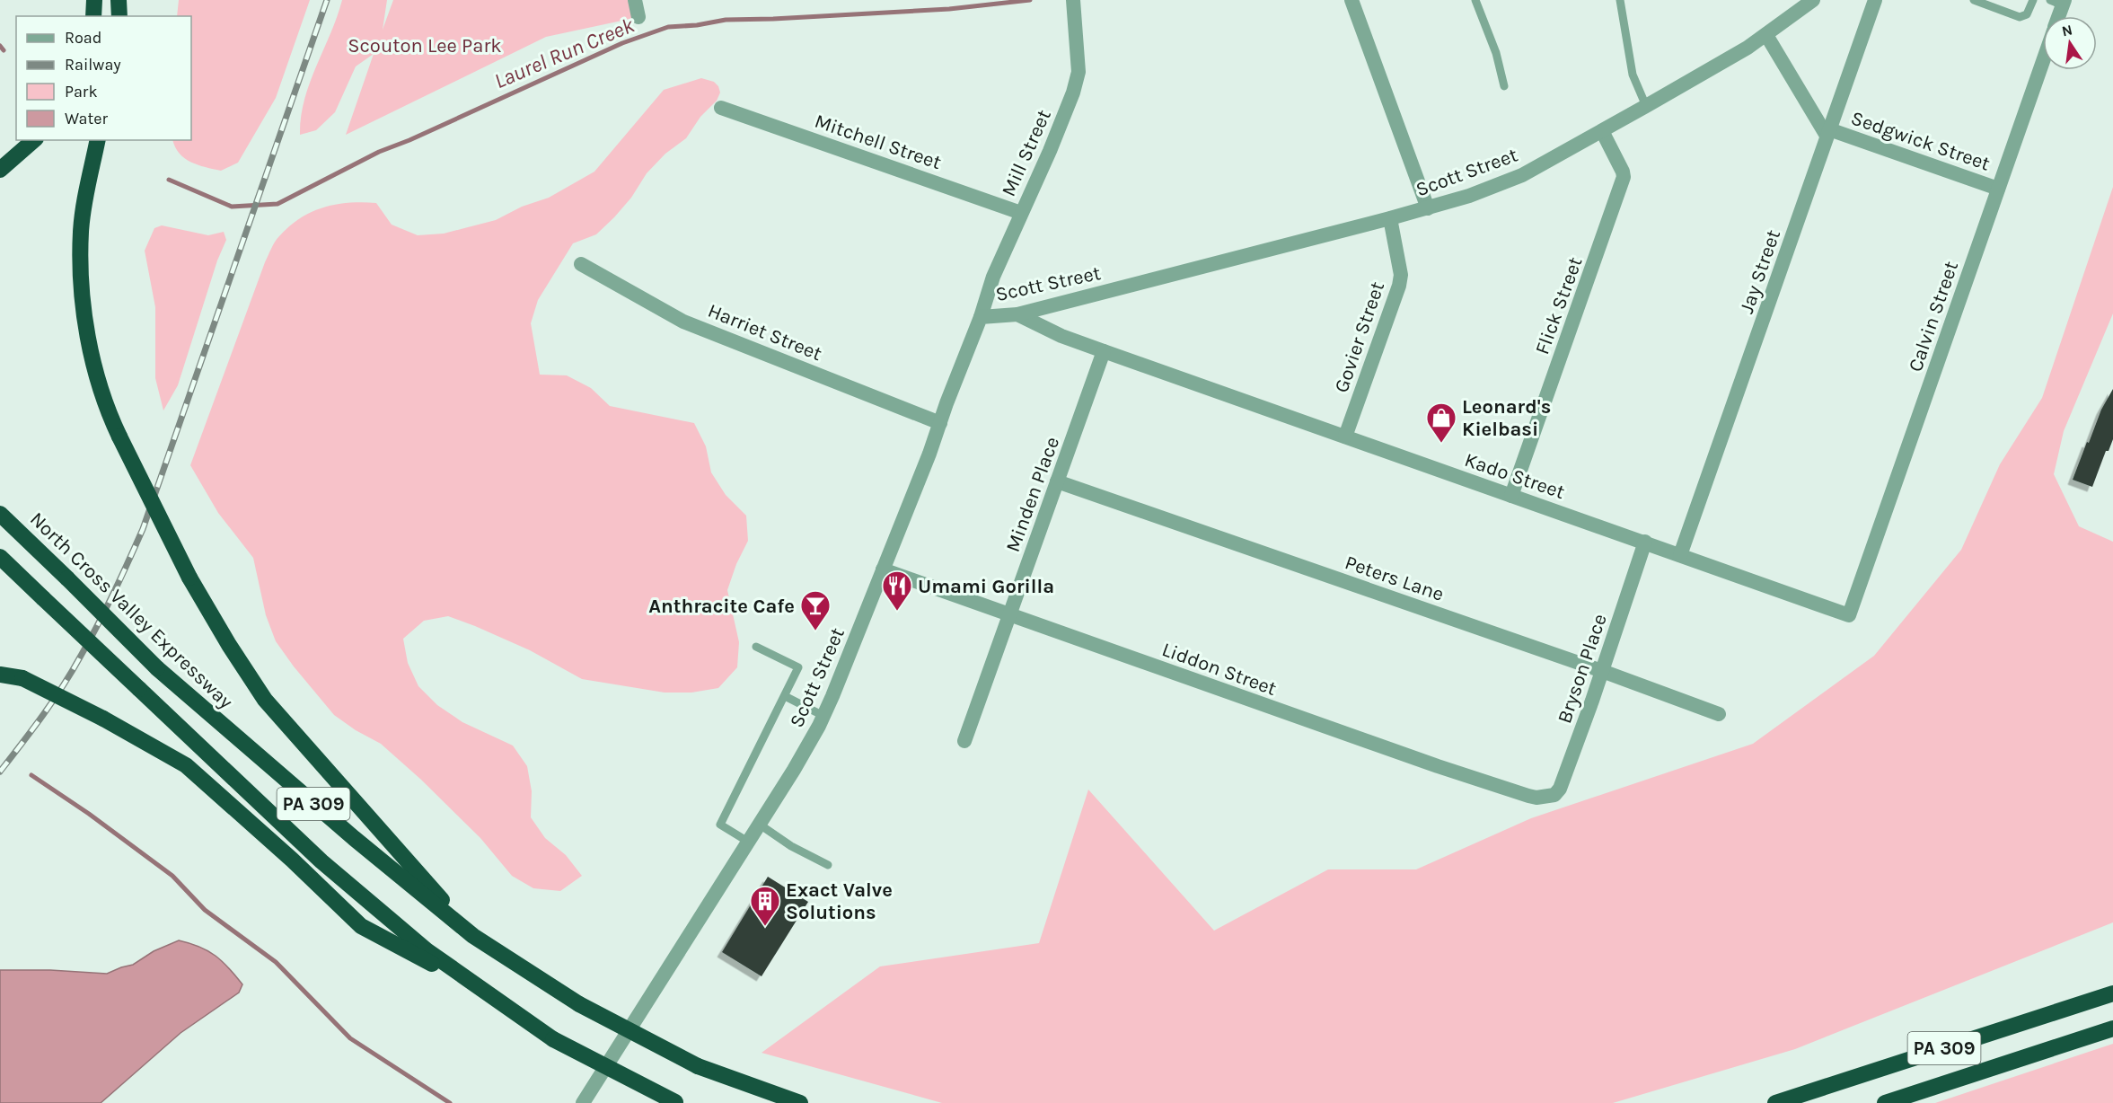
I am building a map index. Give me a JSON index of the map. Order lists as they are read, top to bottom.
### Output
{
  "streets": {
    "highway": ["North Cross Valley Expressway", "PA 309"],
    "street": [
      "Sedgwick Street",
      "Mitchell Street",
      "Mill Street",
      "Scott Street",
      "Jay Street",
      "Flick Street",
      "Calvin Street",
      "Harriet Street",
      "Govier Street",
      "Kado Street",
      "Minden Place",
      "Peters Lane",
      "Liddon Street",
      "Bryson Place"
    ]
  },
  "crossings": [
    ["Sedgwick Street", "Scott Street"],
    ["Sedgwick Street", "Jay Street"],
    ["Sedgwick Street", "Calvin Street"],
    ["Mitchell Street", "Mill Street"],
    ["Mill Street", "Scott Street"],
    ["Scott Street", "Flick Street"],
    ["Scott Street", "Harriet Street"],
    ["Scott Street", "Govier Street"],
    ["Scott Street", "Kado Street"],
    ["Scott Street", "Liddon Street"],
    ["Jay Street", "Kado Street"],
    ["Flick Street", "Kado Street"],
    ["Calvin Street", "Kado Street"],
    ["Govier Street", "Kado Street"],
    ["Kado Street", "Minden Place"],
    ["Kado Street", "Bryson Place"],
    ["Minden Place", "Peters Lane"],
    ["Minden Place", "Liddon Street"],
    ["Peters Lane", "Bryson Place"],
    ["Liddon Street", "Bryson Place"]
  ],
  "water": ["Laurel Run Creek"],
  "parks": ["Scouton Lee Park"],
  "places": {
    "shop": ["Leonard's Kielbasi"],
    "restaurant": ["Umami Gorilla"],
    "bar": ["Anthracite Cafe"],
    "building": ["Exact Valve Solutions"]
  },
  "legend": [
    "Road",
    "Railway",
    "Park",
    "Water"
  ],
  "north": "top"
}
